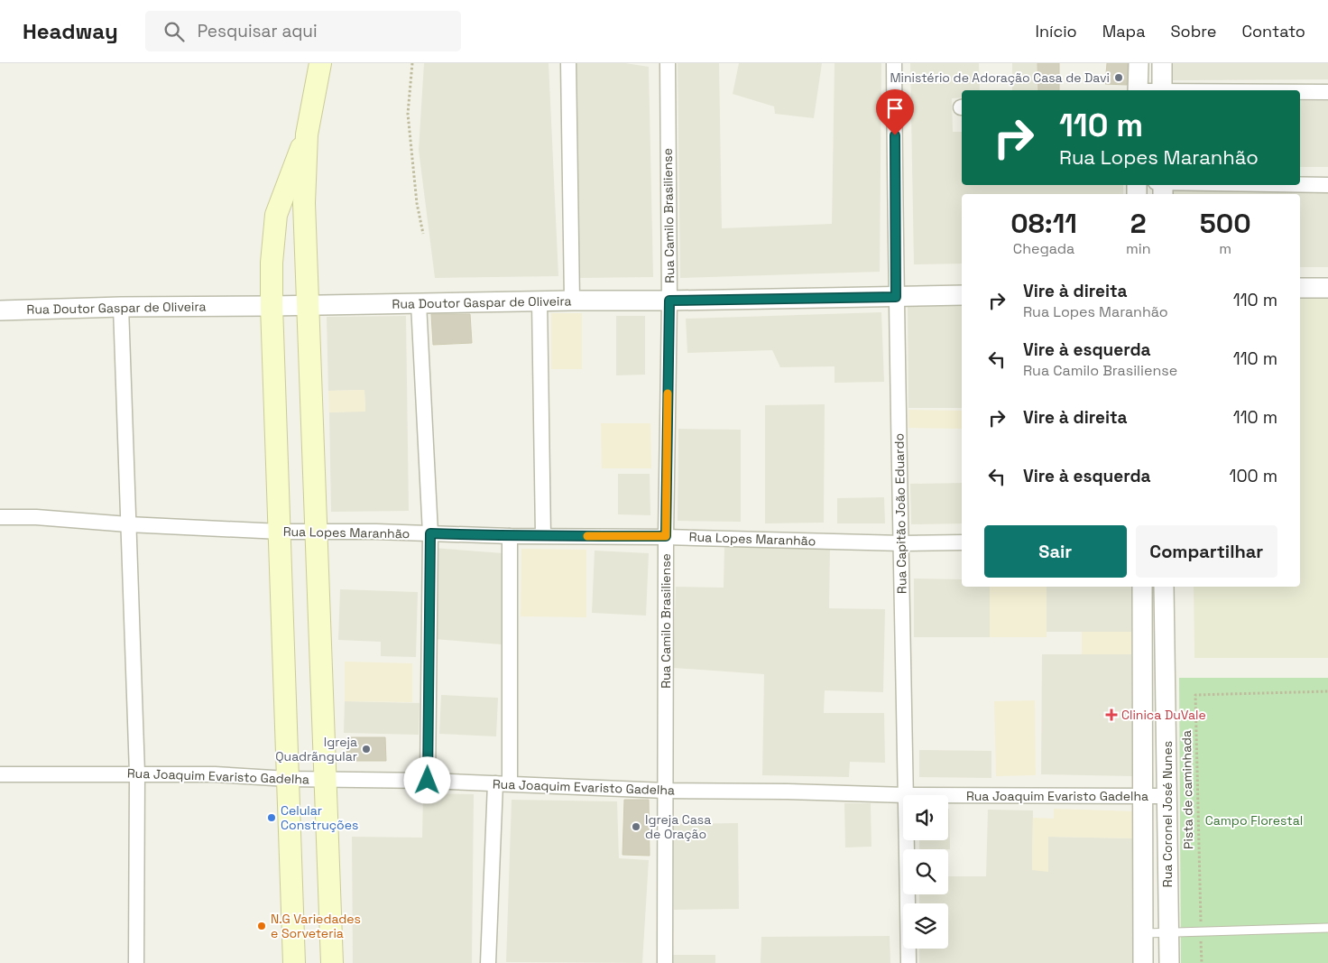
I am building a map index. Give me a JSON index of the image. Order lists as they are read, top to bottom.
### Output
{
  "streets": {
    "street": [
      "Rua Camilo Brasiliense",
      "Rua Doutor Gaspar de Oliveira",
      "Rua Capitão João Eduardo",
      "Rua Lopes Maranhão",
      "Rua Joaquim Evaristo Gadelha",
      "Rua Coronel José Nunes"
    ],
    "path": ["Pista de caminhada"]
  },
  "crossings": [
    ["Rua Camilo Brasiliense", "Rua Doutor Gaspar de Oliveira"],
    ["Rua Camilo Brasiliense", "Rua Lopes Maranhão"],
    ["Rua Camilo Brasiliense", "Rua Joaquim Evaristo Gadelha"],
    ["Rua Doutor Gaspar de Oliveira", "Rua Capitão João Eduardo"],
    ["Rua Capitão João Eduardo", "Rua Lopes Maranhão"],
    ["Rua Capitão João Eduardo", "Rua Joaquim Evaristo Gadelha"],
    ["Rua Joaquim Evaristo Gadelha", "Rua Coronel José Nunes"]
  ],
  "parks": ["Campo Florestal"],
  "places": {
    "other": [
      "Ministério de Adoração Casa de Davi",
      "Igreja Quadrãngular",
      "Celular Construções",
      "Igreja Casa de Oração",
      "N.G Variedades e Sorveteria"
    ],
    "health": ["Clinica DuVale"]
  },
  "page": {
    "header": "Headway",
    "search": "Pesquisar aqui",
    "nav": [
      "Início",
      "Mapa",
      "Sobre",
      "Contato"
    ],
    "turn": ["110 m", "Rua Lopes Maranhão"],
    "eta": [
      "08:11",
      "Chegada",
      "2",
      "min",
      "500",
      "m"
    ],
    "list": [
      {
        "name": "Vire à direita",
        "note": "Rua Lopes Maranhão",
        "value": "110 m"
      },
      {
        "name": "Vire à esquerda",
        "note": "Rua Camilo Brasiliense",
        "value": "110 m"
      },
      {
        "name": "Vire à direita",
        "value": "110 m"
      },
      {
        "name": "Vire à esquerda",
        "value": "100 m"
      }
    ],
    "buttons": ["Sair", "Compartilhar"]
  }
}
